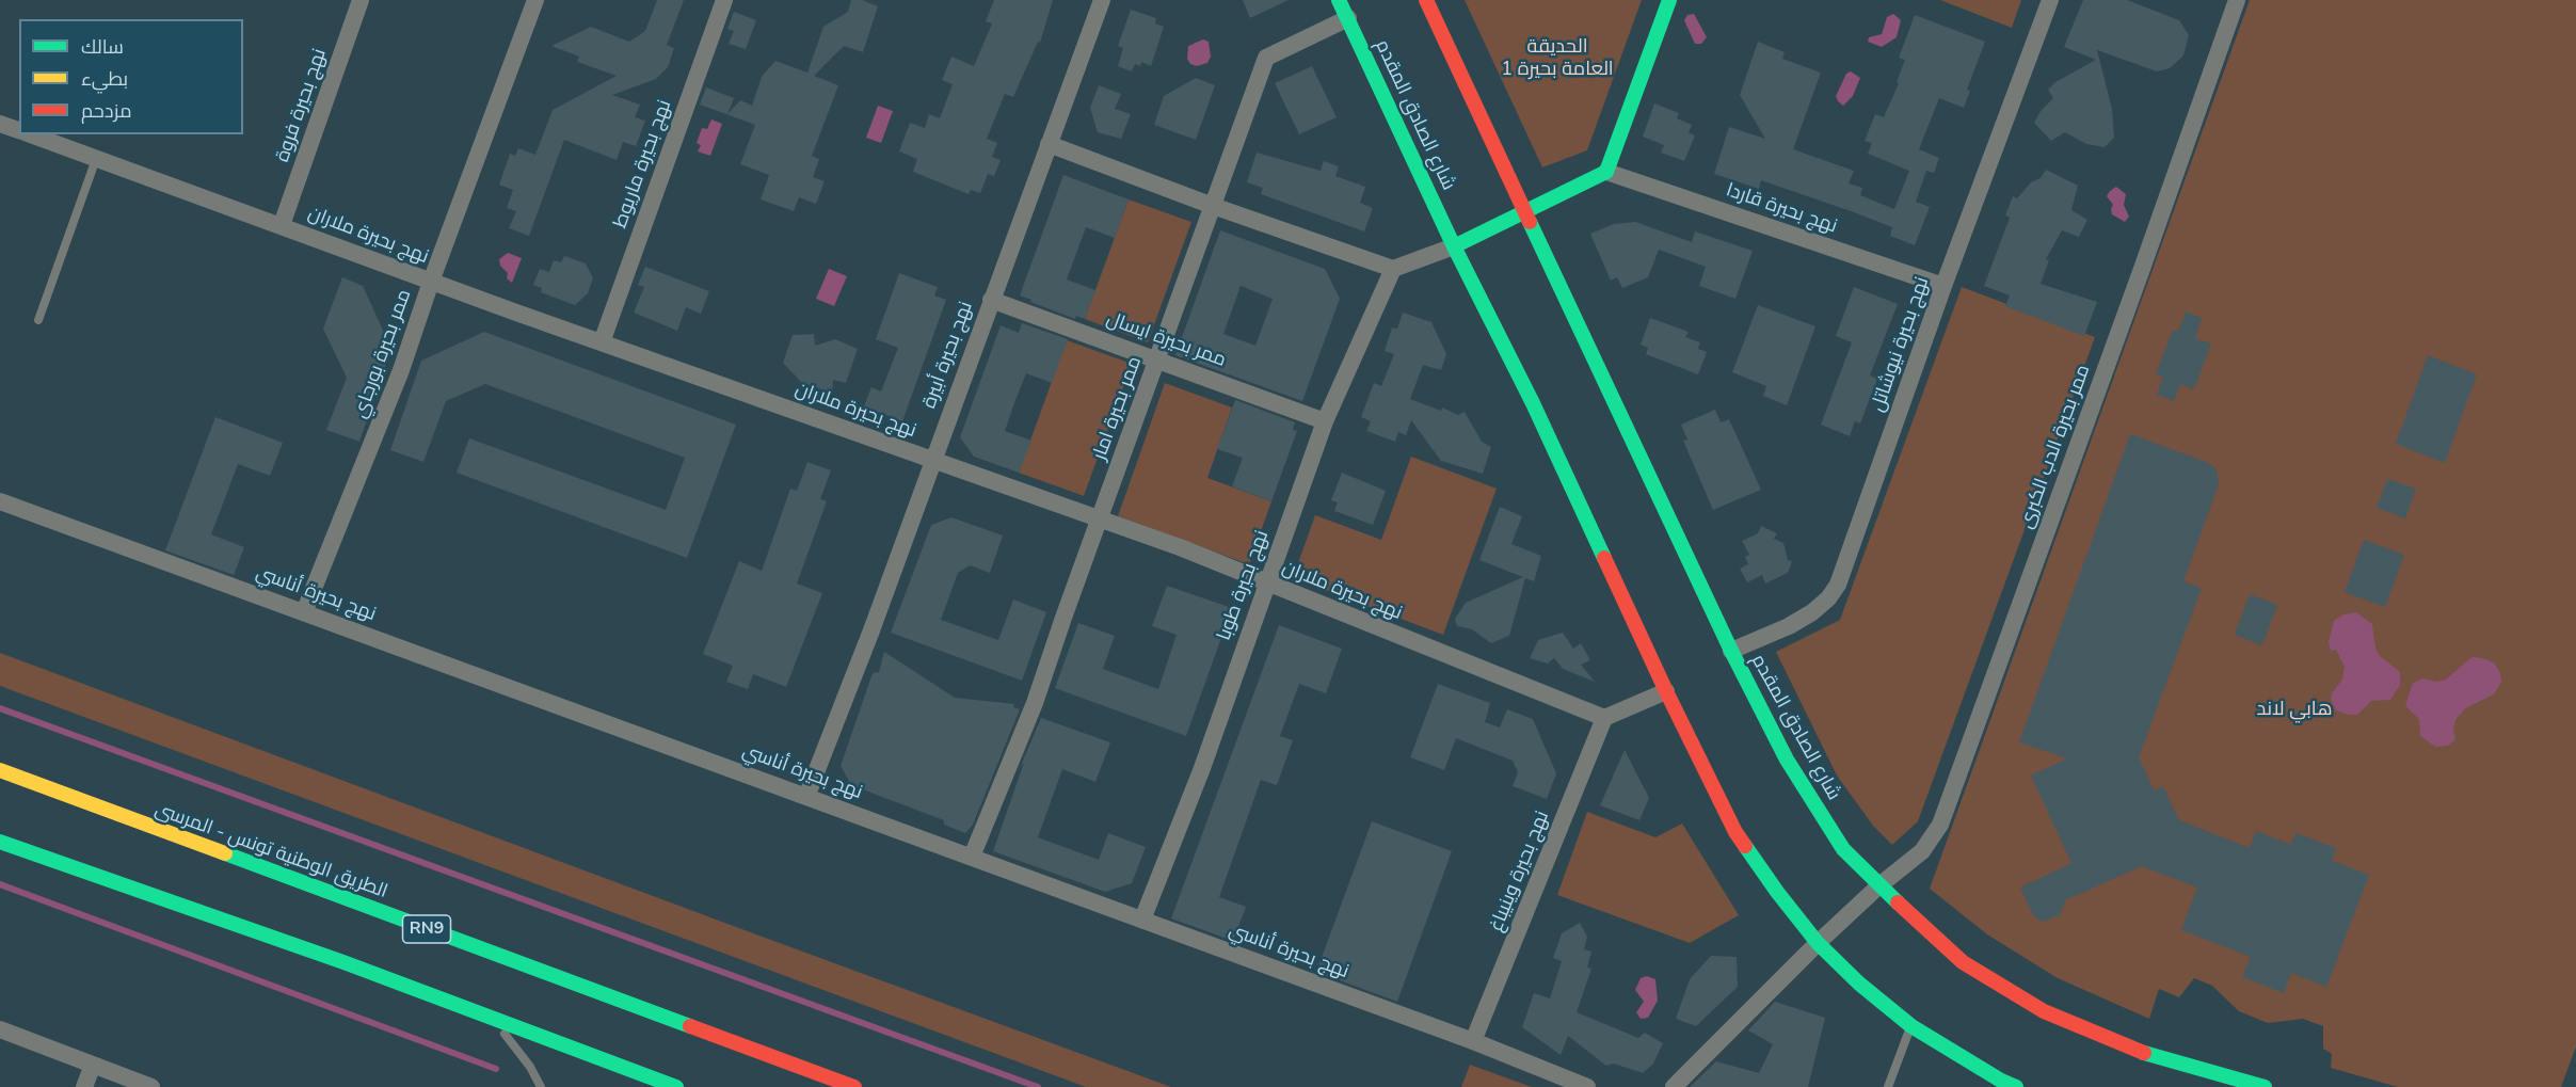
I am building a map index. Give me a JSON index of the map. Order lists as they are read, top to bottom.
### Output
{
  "streets": {
    "main road": ["شارع الصادق المقدم", "الطريق الوطنية تونس - المرسى", "RN9"],
    "street": [
      "نهج بحيرة فروة",
      "نهج بحيرة ماريوط",
      "نهج بحيرة قاردا",
      "نهج بحيرة ملاران",
      "ممر بحيرة ايسال",
      "نهج بحيرة نيوشاتل",
      "ممر بحيرة بورجاي",
      "نهج بحيرة أبيرة",
      "ممر بحيرة امار",
      "ممر بحيرة الدب الكبرى",
      "نهج بحيرة طوبا",
      "نهج بحيرة أناسي",
      "نهج بحيرة وينيباغ"
    ]
  },
  "crossings": [
    ["نهج بحيرة فروة", "نهج بحيرة ملاران"],
    ["شارع الصادق المقدم", "نهج بحيرة نيوشاتل"],
    ["شارع الصادق المقدم", "ممر بحيرة امار"],
    ["شارع الصادق المقدم", "ممر بحيرة الدب الكبرى"],
    ["نهج بحيرة ماريوط", "نهج بحيرة ملاران"],
    ["نهج بحيرة قاردا", "نهج بحيرة نيوشاتل"],
    ["نهج بحيرة ملاران", "ممر بحيرة بورجاي"],
    ["نهج بحيرة ملاران", "نهج بحيرة أبيرة"],
    ["نهج بحيرة ملاران", "ممر بحيرة امار"],
    ["نهج بحيرة ملاران", "نهج بحيرة طوبا"],
    ["نهج بحيرة ملاران", "نهج بحيرة وينيباغ"],
    ["ممر بحيرة ايسال", "نهج بحيرة أبيرة"],
    ["ممر بحيرة ايسال", "ممر بحيرة امار"],
    ["ممر بحيرة ايسال", "نهج بحيرة طوبا"],
    ["ممر بحيرة بورجاي", "نهج بحيرة أناسي"],
    ["نهج بحيرة أبيرة", "نهج بحيرة أناسي"],
    ["ممر بحيرة امار", "نهج بحيرة أناسي"],
    ["نهج بحيرة طوبا", "نهج بحيرة أناسي"],
    ["نهج بحيرة أناسي", "نهج بحيرة وينيباغ"]
  ],
  "parks": ["الحديقة العامة بحيرة 1", "هابي لاند"],
  "legend": ["سالك", "بطيء", "مزدحم"]
}
